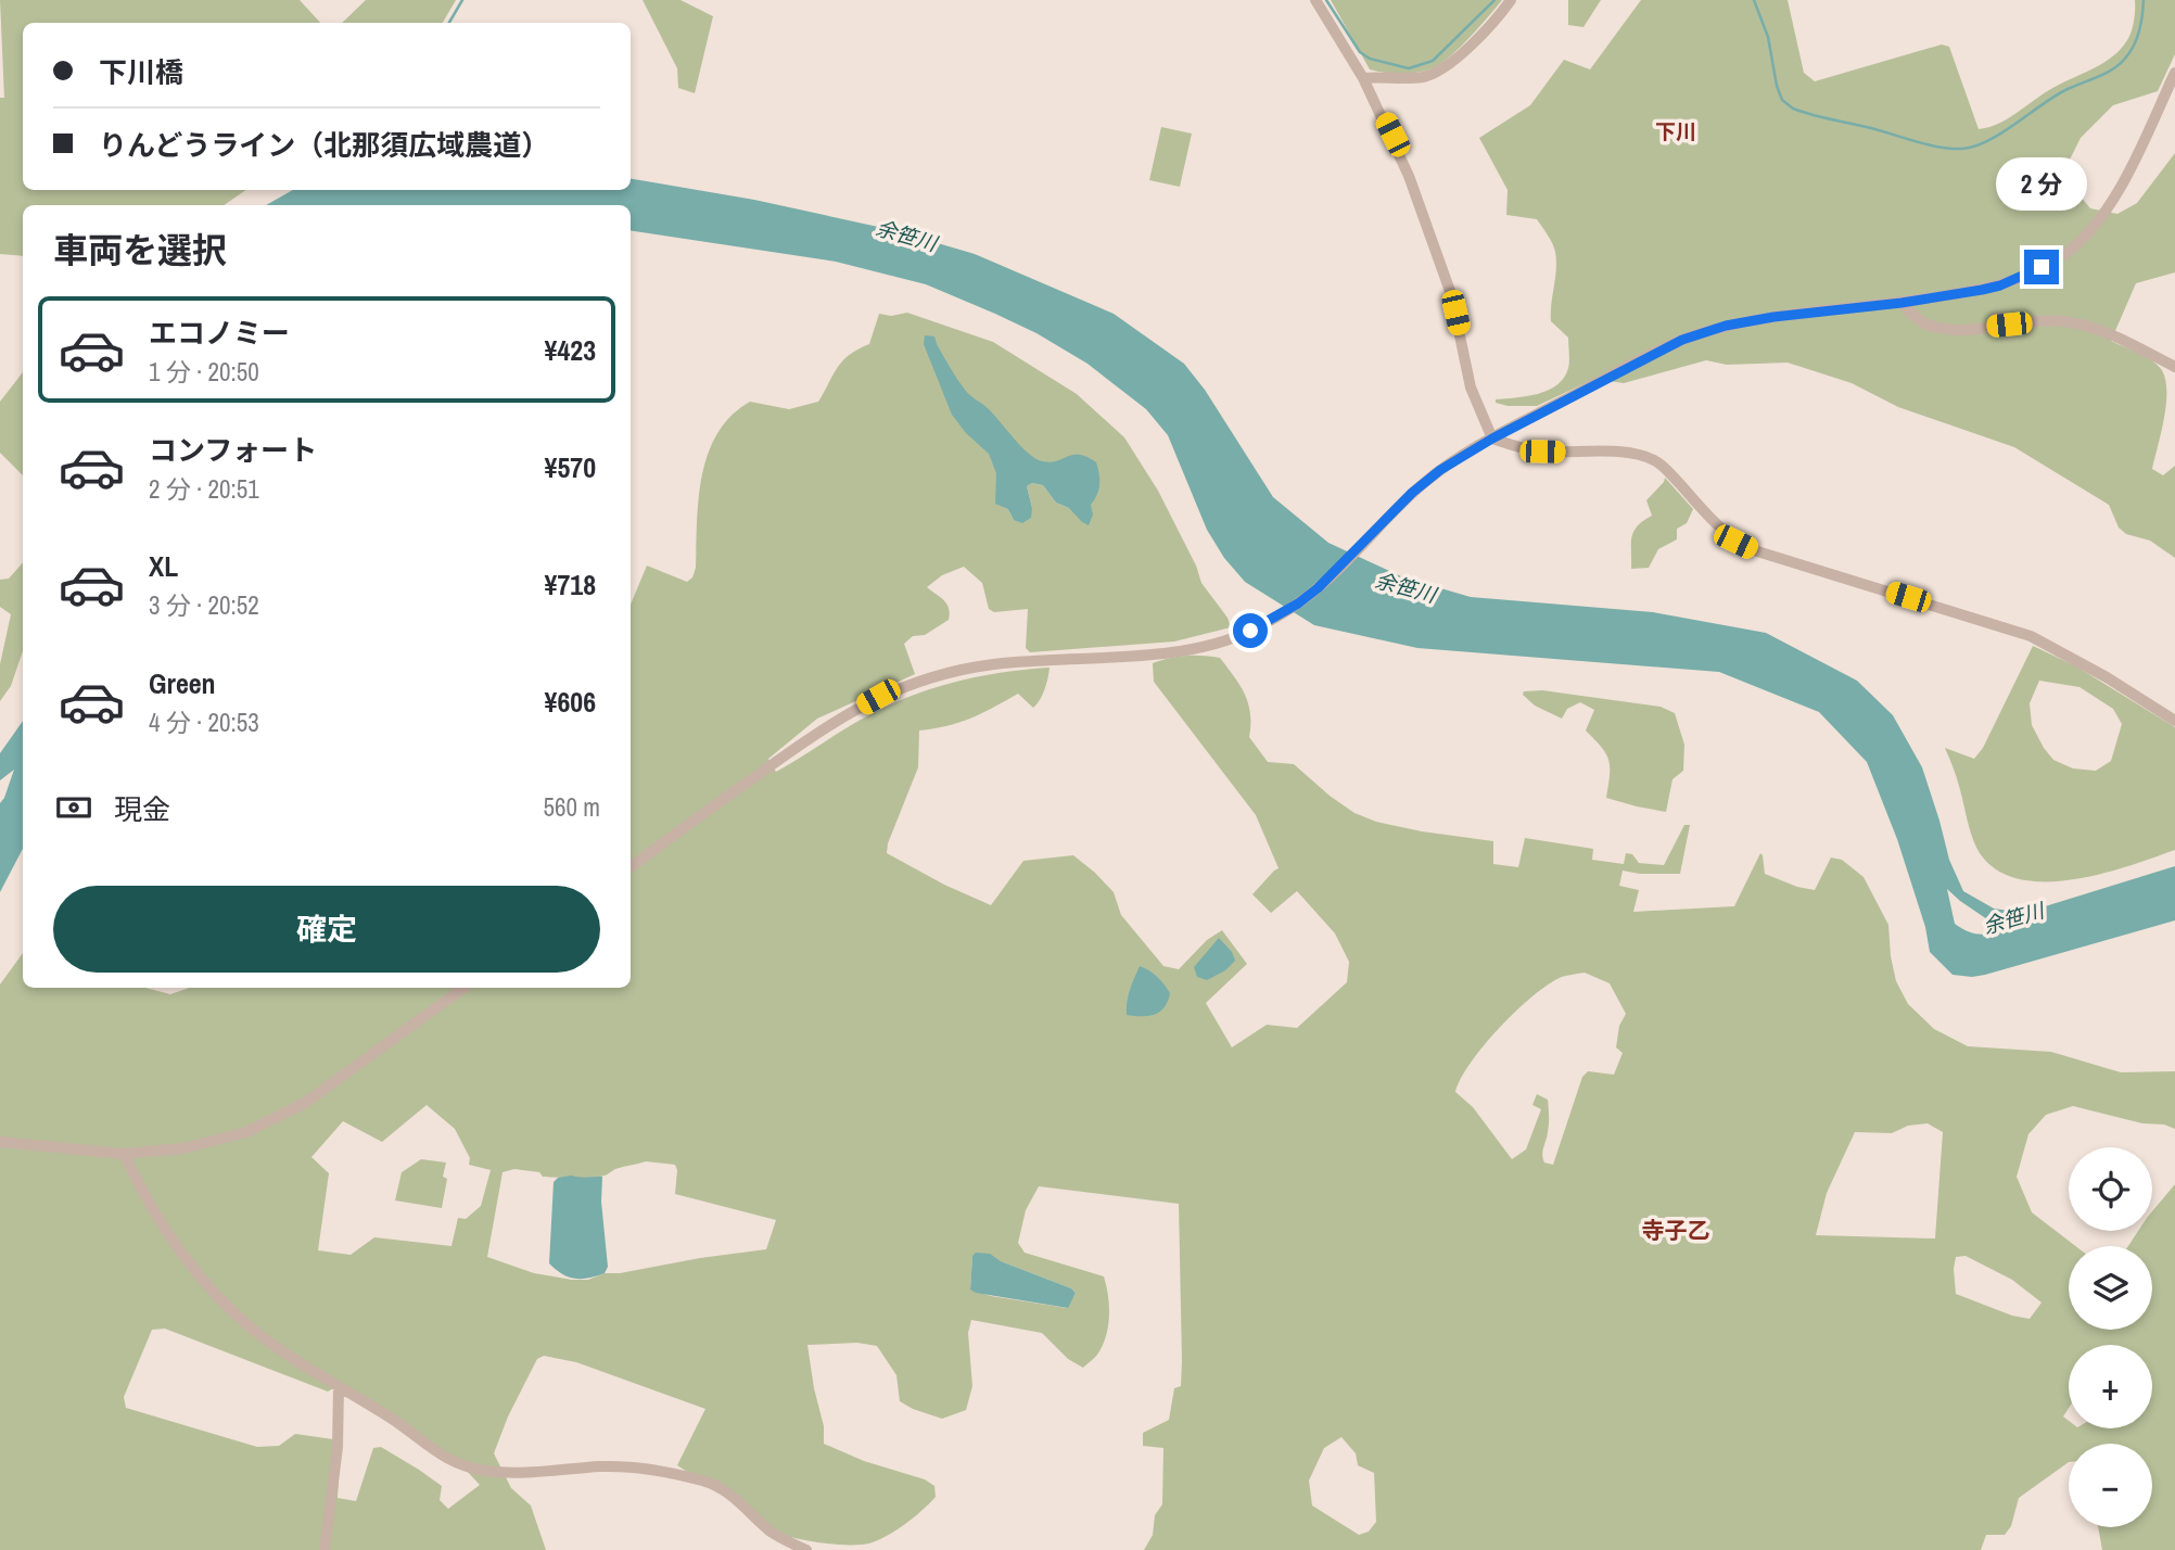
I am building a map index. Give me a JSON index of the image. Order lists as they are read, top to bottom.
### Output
{
  "districts": ["下川", "寺子乙"],
  "water": ["余笹川"],
  "page": {
    "banner": ["下川橋", "りんどうライン（北那須広域農道）"],
    "bubble": "2 分",
    "heading": "車両を選択",
    "list": [
      {
        "name": "エコノミー",
        "note": "1 分 · 20:50",
        "value": "¥423"
      },
      {
        "name": "コンフォート",
        "note": "2 分 · 20:51",
        "value": "¥570"
      },
      {
        "name": "XL",
        "note": "3 分 · 20:52",
        "value": "¥718"
      },
      {
        "name": "Green",
        "note": "4 分 · 20:53",
        "value": "¥606"
      }
    ],
    "pay": ["現金", "560 m"],
    "buttons": "確定",
    "map_buttons": ["+", "−"]
  }
}
